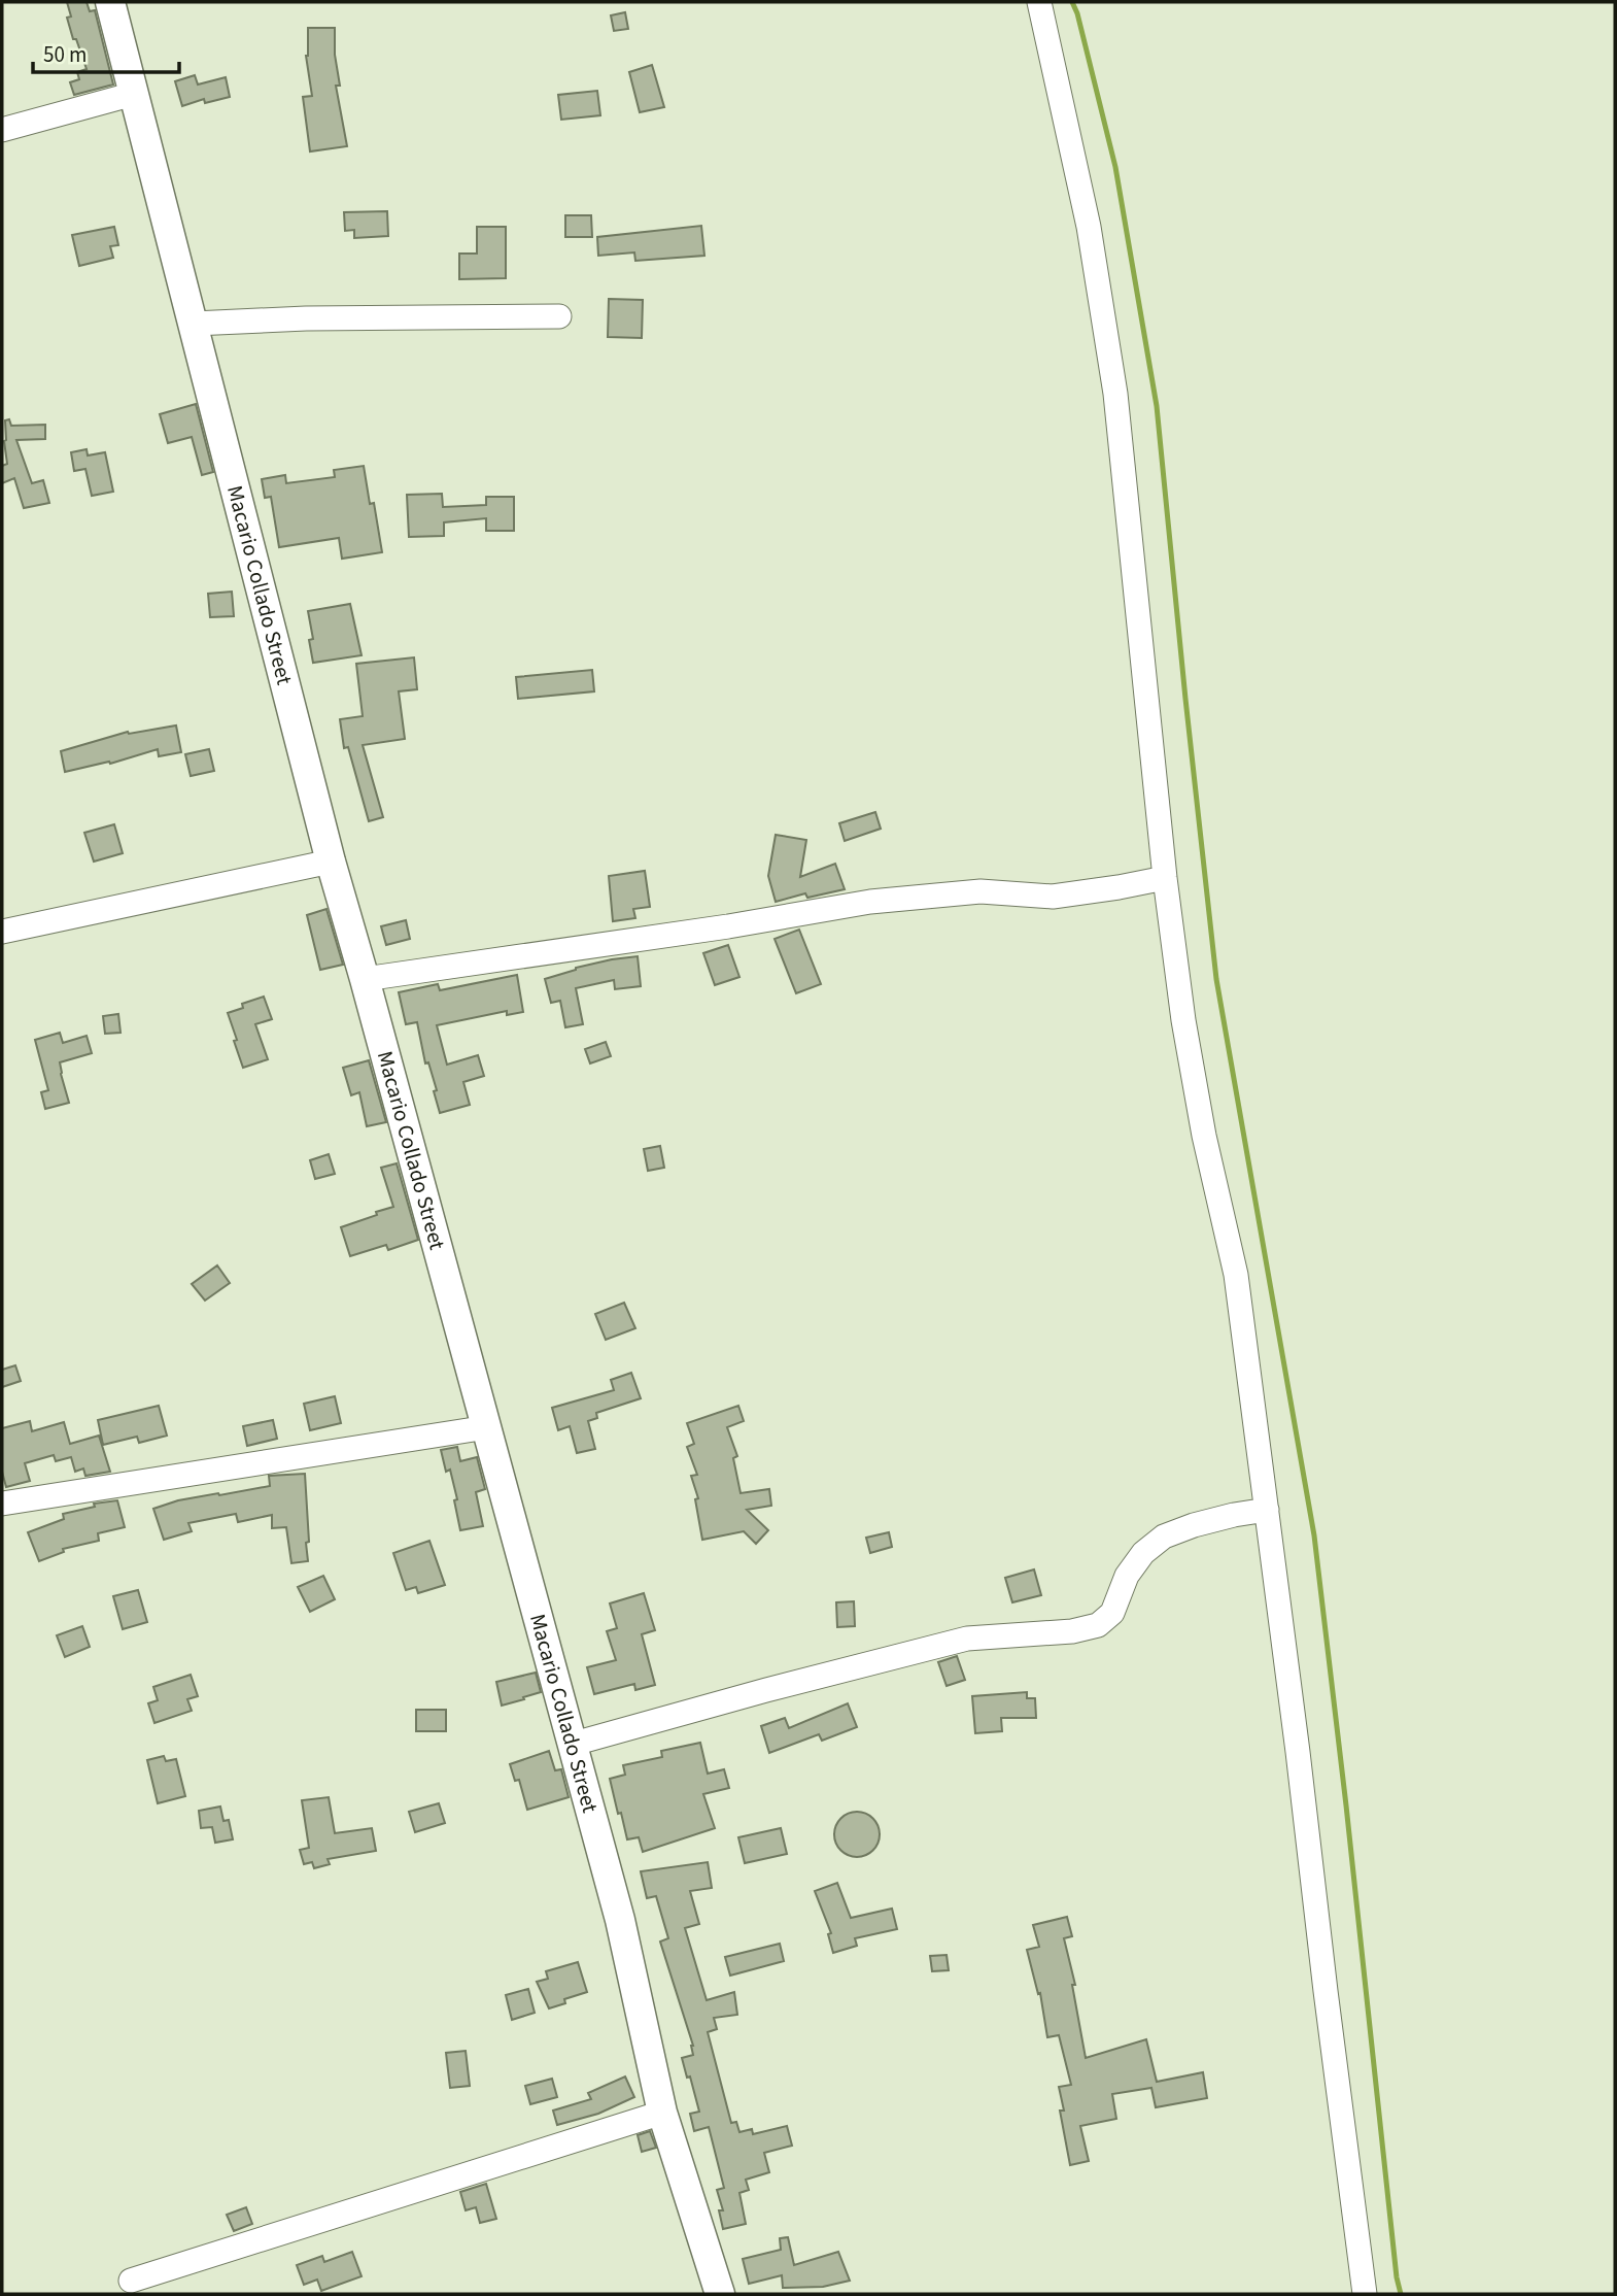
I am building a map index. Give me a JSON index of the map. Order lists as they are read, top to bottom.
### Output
{
  "streets": {
    "street": ["Macario Collado Street"]
  },
  "scale_bar": "50 m"
}
